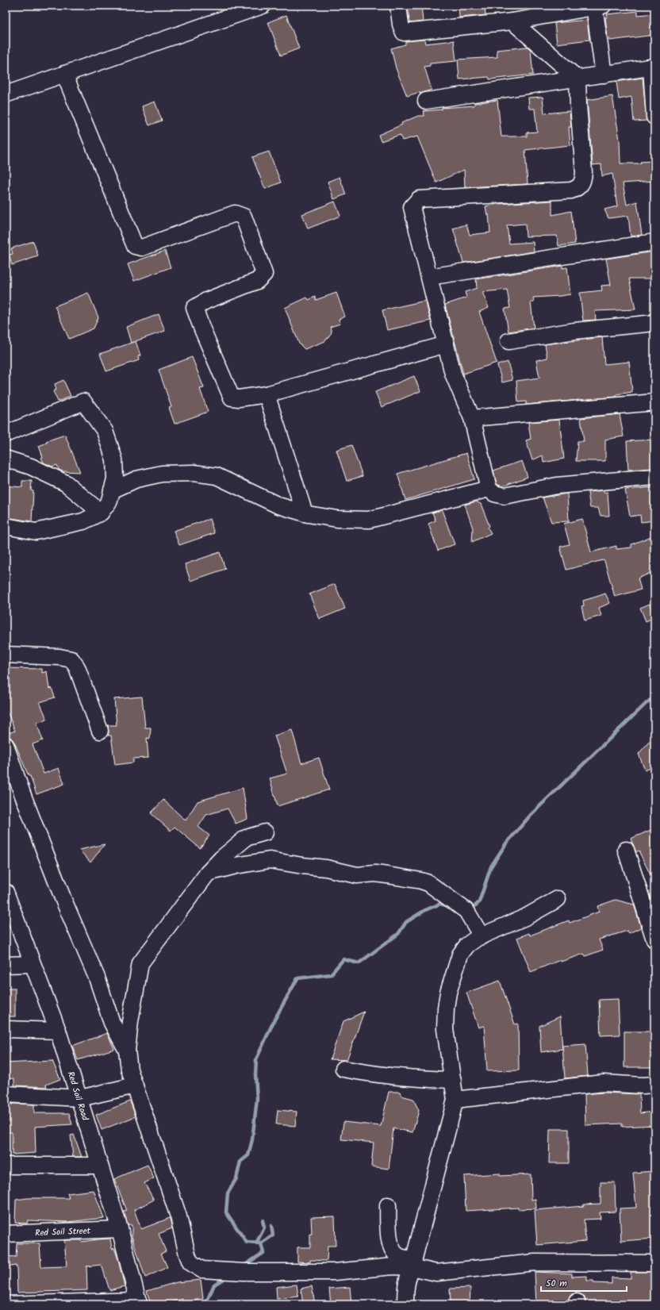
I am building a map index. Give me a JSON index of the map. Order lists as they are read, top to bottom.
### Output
{
  "streets": {
    "street": ["Red Soil Road", "Red Soil Street"]
  },
  "crossings": [
    ["Red Soil Road", "Red Soil Street"]
  ],
  "scale_bar": "50 m"
}
